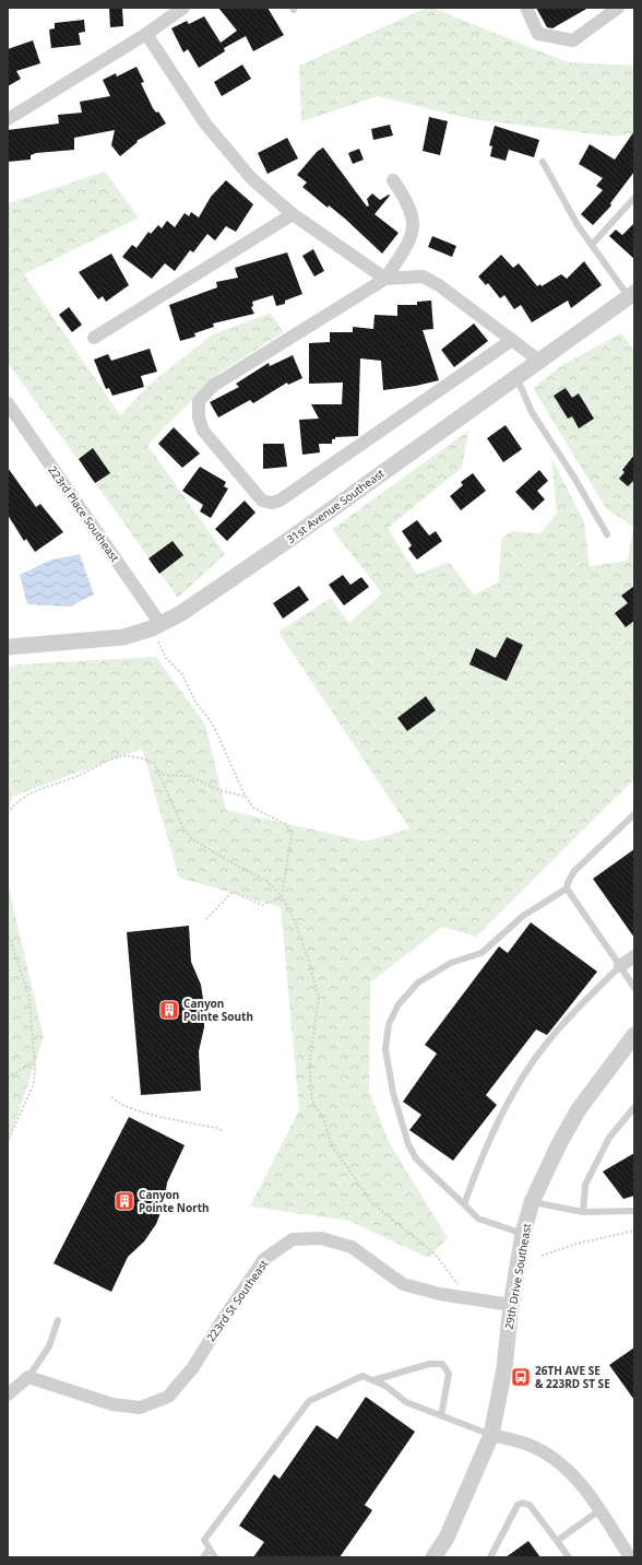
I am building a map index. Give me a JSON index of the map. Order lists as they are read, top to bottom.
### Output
{
  "streets": {
    "street": [
      "31st Avenue Southeast",
      "223rd Place Southeast",
      "29th Drive Southeast",
      "223rd St Southeast"
    ]
  },
  "crossings": [
    ["31st Avenue Southeast", "223rd Place Southeast"],
    ["29th Drive Southeast", "223rd St Southeast"]
  ],
  "places": {
    "building": ["Canyon Pointe South", "Canyon Pointe North"],
    "bus stop": ["26TH AVE SE & 223RD ST SE"]
  }
}
